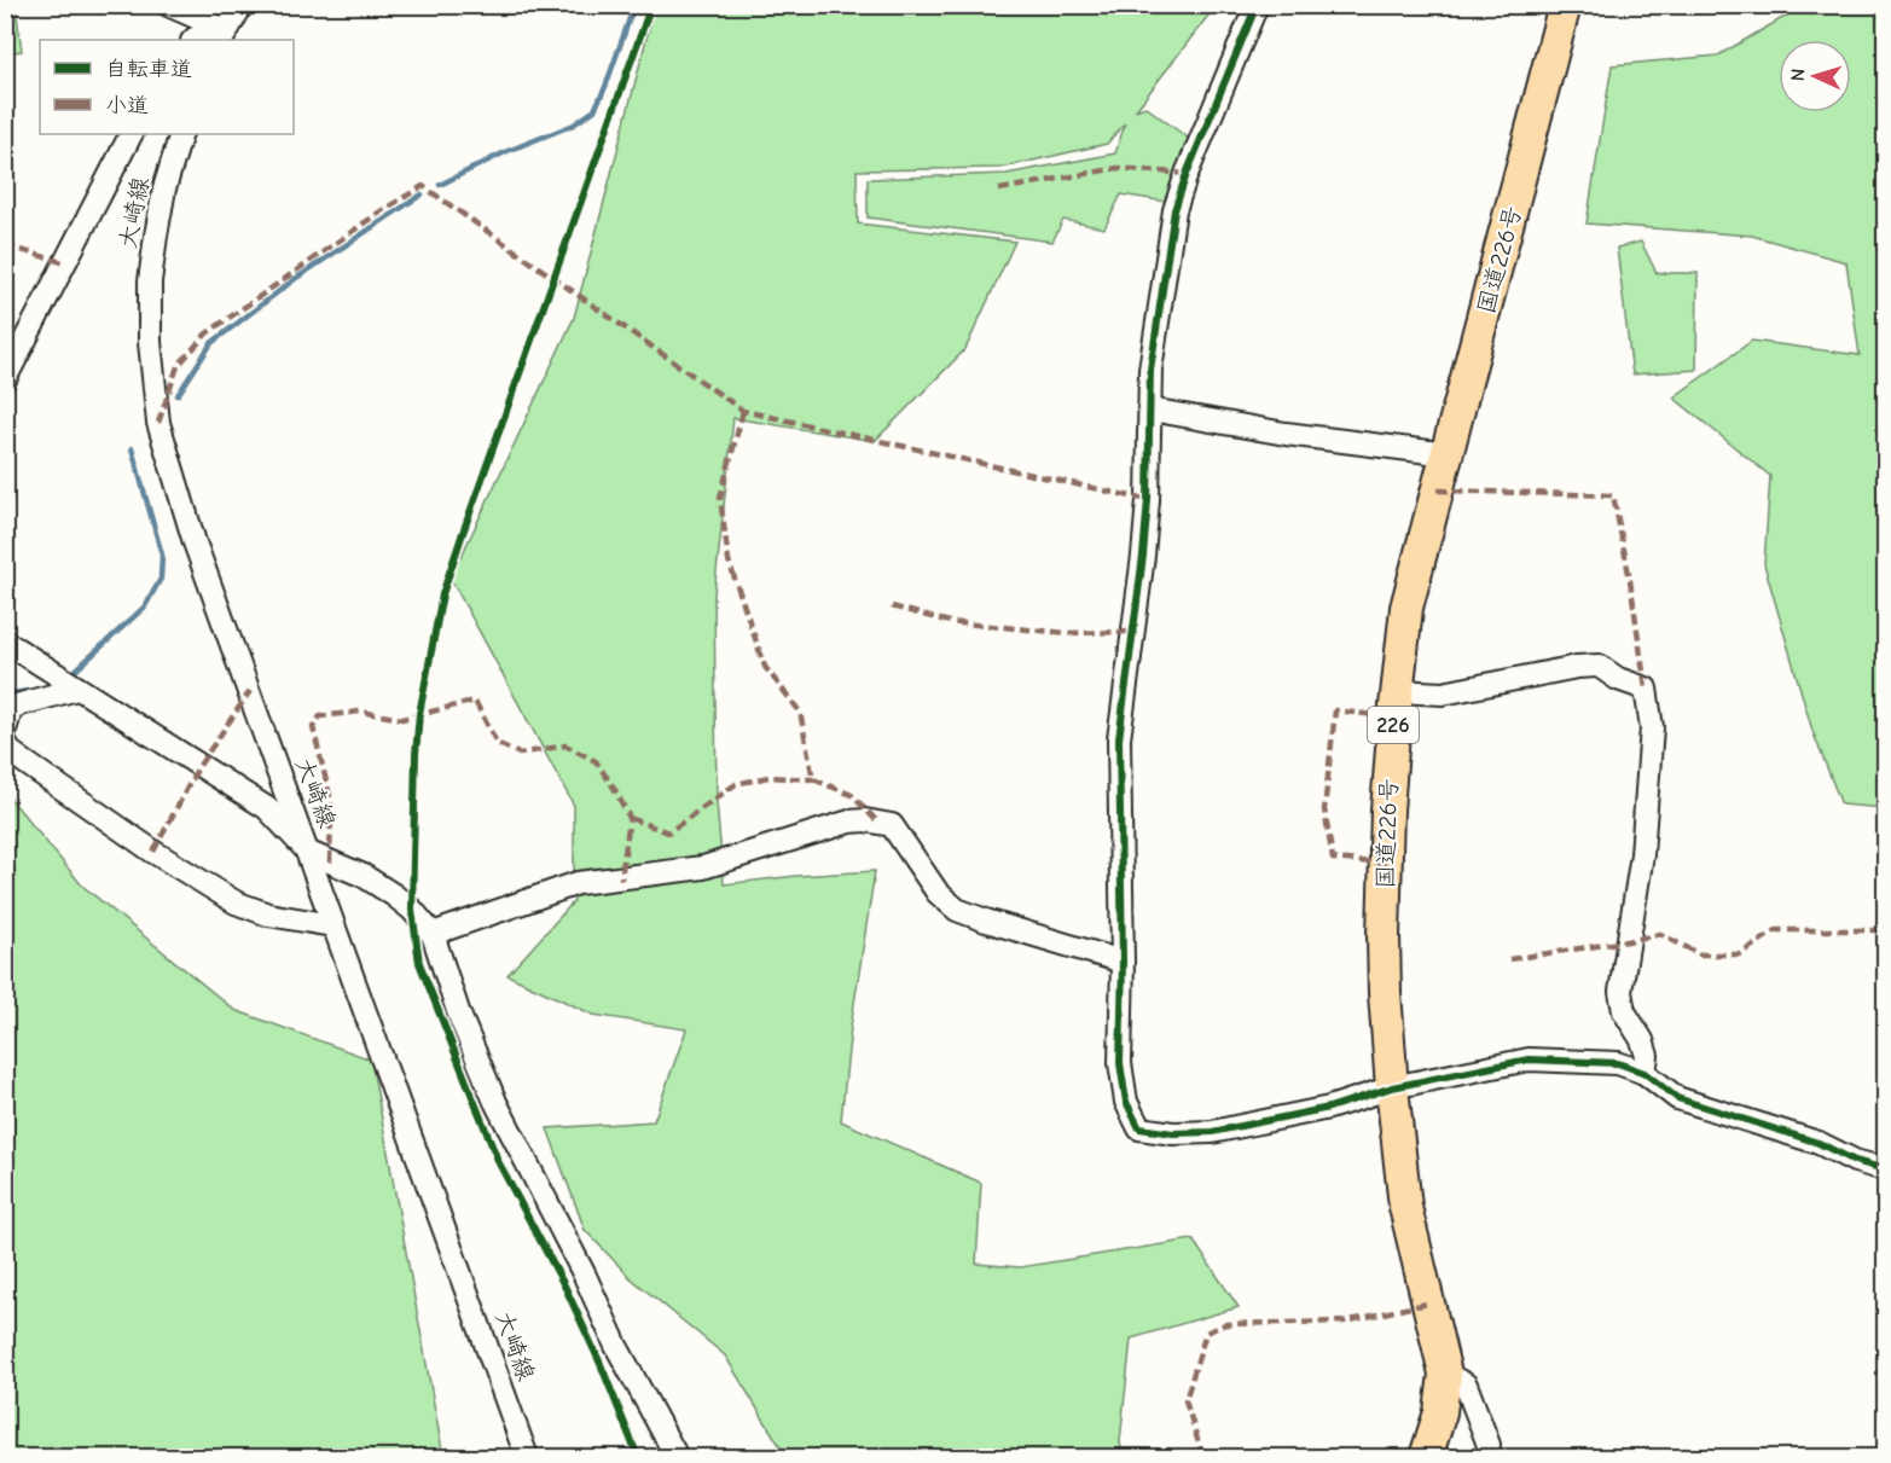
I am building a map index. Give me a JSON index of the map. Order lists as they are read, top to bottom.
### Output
{
  "streets": {
    "highway": ["国道226号", "226"],
    "street": ["大崎線"]
  },
  "legend": ["自転車道", "小道"],
  "north": "left"
}
